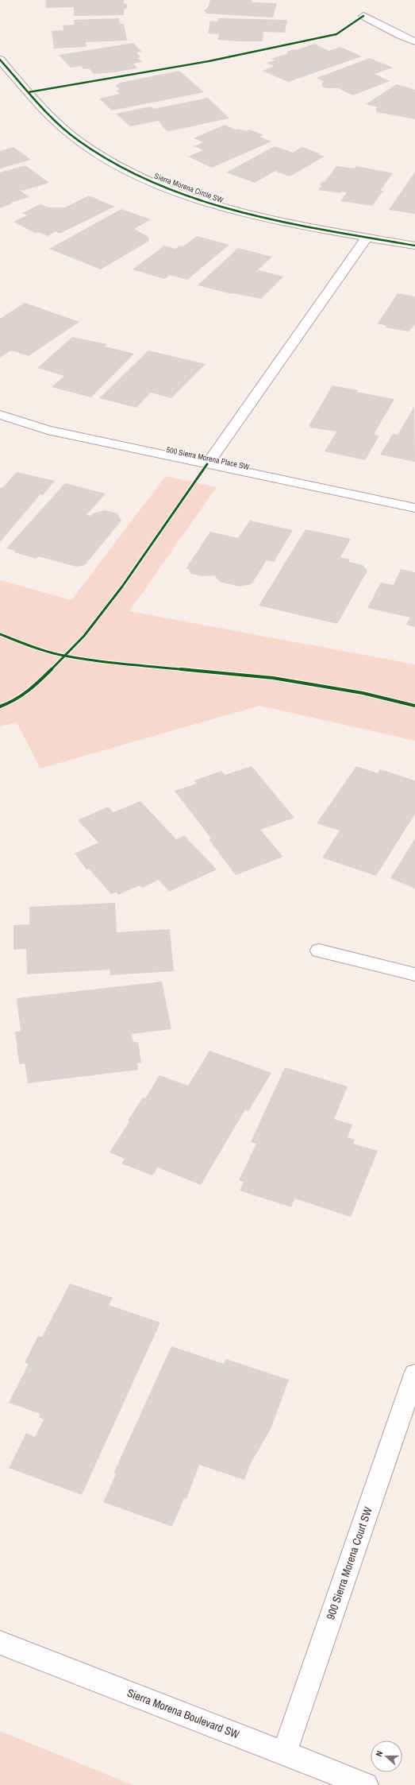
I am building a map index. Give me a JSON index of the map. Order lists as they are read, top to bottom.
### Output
{
  "streets": {
    "street": [
      "Sierra Morena Circle SW",
      "500 Sierra Morena Place SW",
      "900 Sierra Morena Court SW",
      "Sierra Morena Boulevard SW"
    ]
  },
  "crossings": [
    ["Sierra Morena Circle SW", "500 Sierra Morena Place SW"],
    ["900 Sierra Morena Court SW", "Sierra Morena Boulevard SW"]
  ],
  "north": "left"
}
